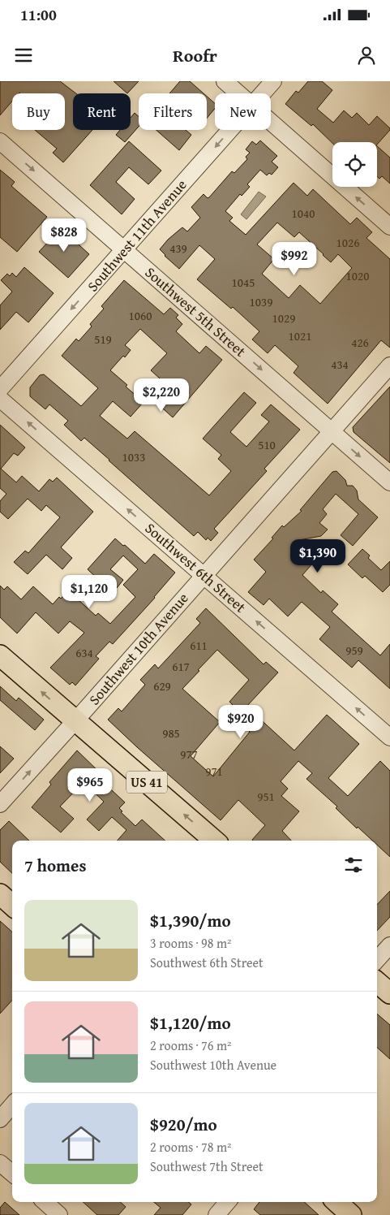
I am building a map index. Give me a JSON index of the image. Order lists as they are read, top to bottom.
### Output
{
  "streets": {
    "main road": ["US 41"],
    "street": [
      "Southwest 11th Avenue",
      "Southwest 5th Street",
      "Southwest 6th Street",
      "Southwest 10th Avenue"
    ]
  },
  "crossings": [
    ["Southwest 11th Avenue", "Southwest 5th Street"],
    ["Southwest 5th Street", "Southwest 10th Avenue"],
    ["Southwest 6th Street", "Southwest 10th Avenue"],
    ["Southwest 10th Avenue", "US 41"]
  ],
  "one_way": ["Southwest 11th Avenue", "Southwest 5th Street", "Southwest 6th Street"],
  "house_numbers": [
    "1040",
    "1026",
    "439",
    "1020",
    "1045",
    "1039",
    "1060",
    "1029",
    "1021",
    "519",
    "426",
    "434",
    "510",
    "1033",
    "611",
    "959",
    "634",
    "617",
    "629",
    "985",
    "977",
    "971",
    "951"
  ],
  "page": {
    "status": "11:00",
    "header": "Roofr",
    "chip": [
      "Buy",
      "Rent",
      "Filters",
      "New"
    ],
    "price": [
      "$828",
      "$992",
      "$2,220",
      "$1,390",
      "$1,120",
      "$920",
      "$965"
    ],
    "heading": "7 homes",
    "list": [
      {
        "name": "$1,390/mo",
        "note": "3 rooms · 98 m² · Southwest 6th Street"
      },
      {
        "name": "$1,120/mo",
        "note": "2 rooms · 76 m² · Southwest 10th Avenue"
      },
      {
        "name": "$920/mo",
        "note": "2 rooms · 78 m² · Southwest 7th Street"
      }
    ]
  }
}
